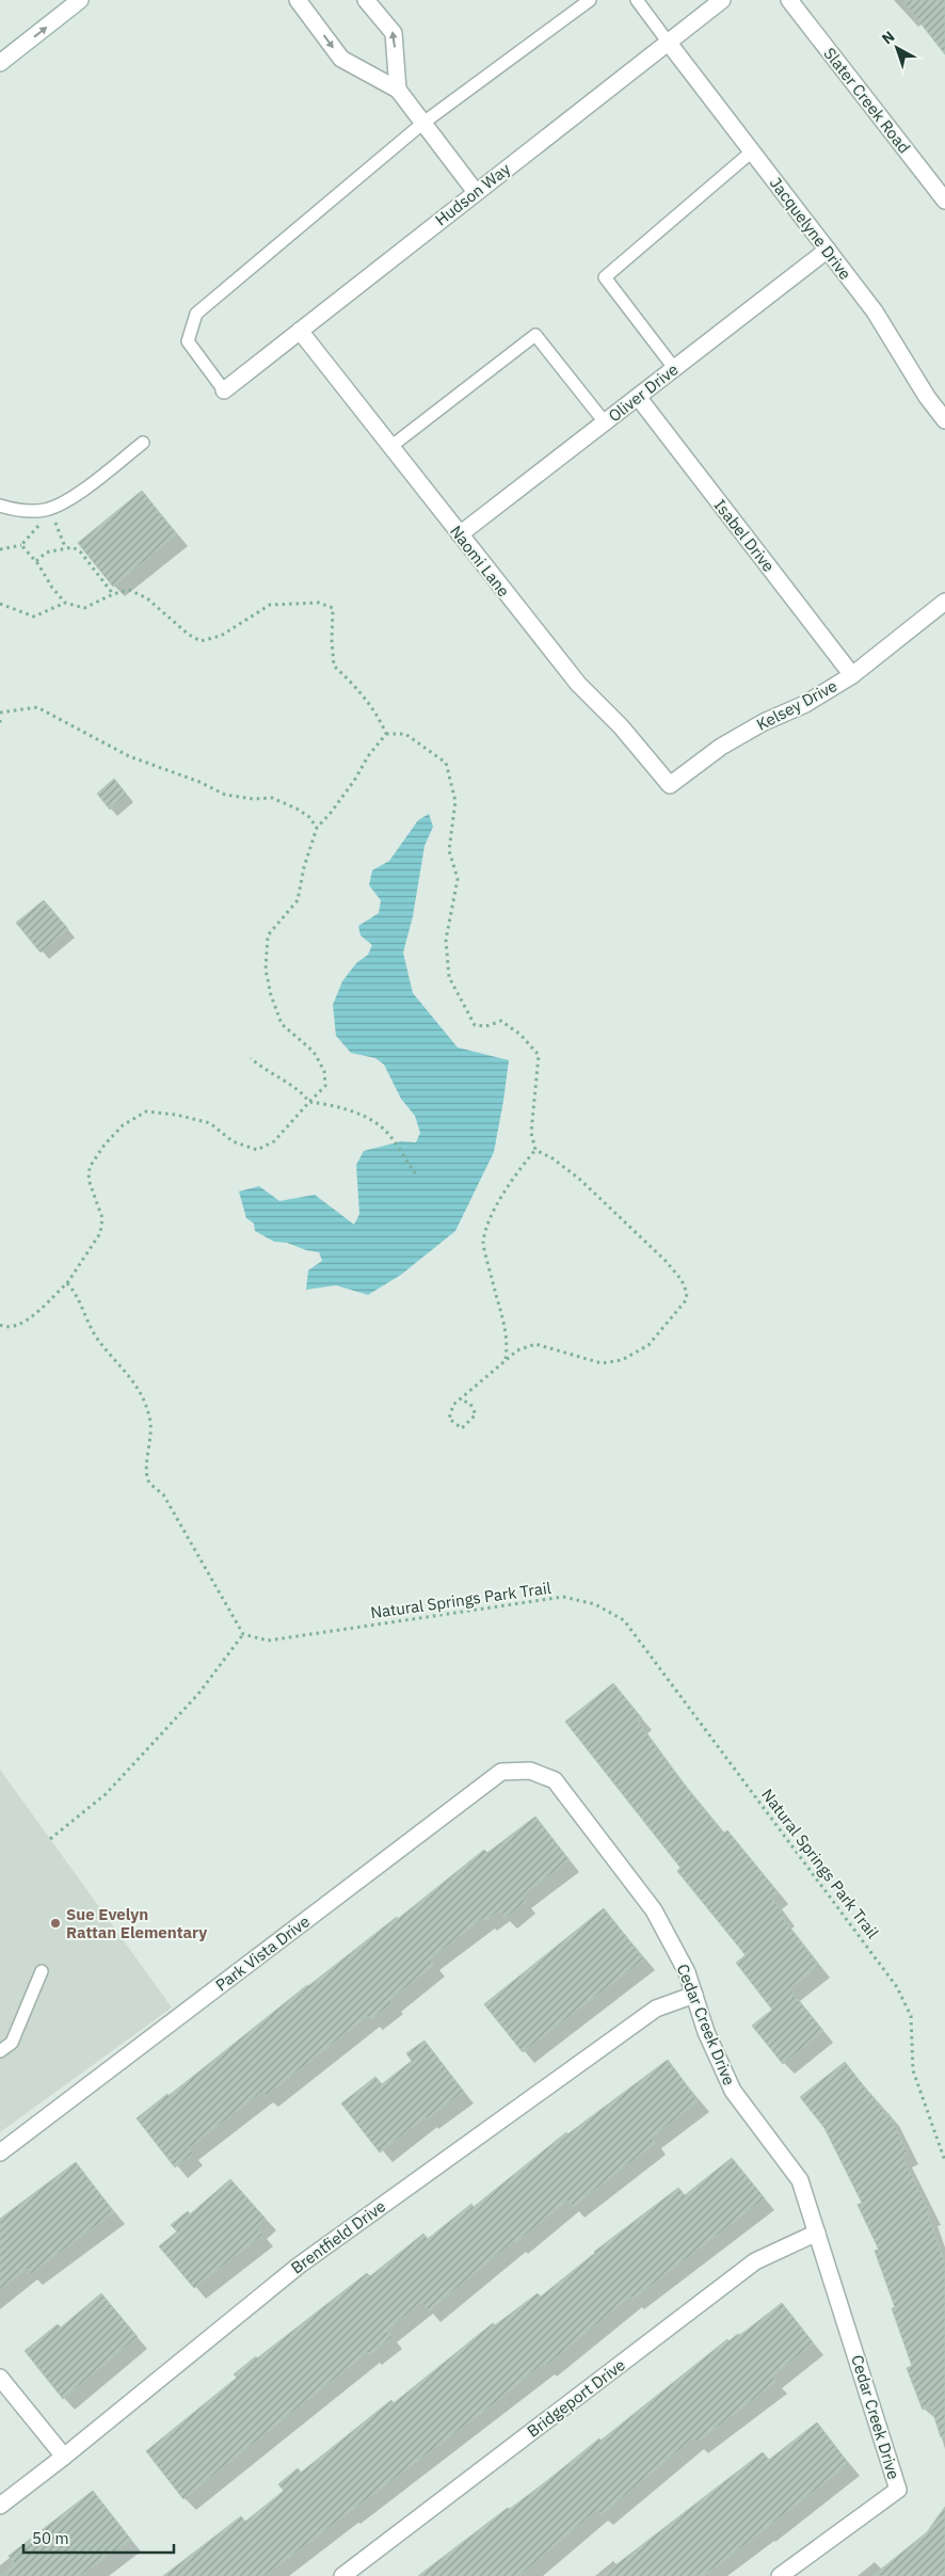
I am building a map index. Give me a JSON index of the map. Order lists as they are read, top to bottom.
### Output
{
  "streets": {
    "street": [
      "Slater Creek Road",
      "Hudson Way",
      "Jacquelyne Drive",
      "Oliver Drive",
      "Isabel Drive",
      "Naomi Lane",
      "Kelsey Drive",
      "Park Vista Drive",
      "Cedar Creek Drive",
      "Brentfield Drive",
      "Bridgeport Drive"
    ],
    "path": ["Natural Springs Park Trail"]
  },
  "crossings": [
    ["Hudson Way", "Jacquelyne Drive"],
    ["Hudson Way", "Naomi Lane"],
    ["Jacquelyne Drive", "Oliver Drive"],
    ["Oliver Drive", "Isabel Drive"],
    ["Oliver Drive", "Naomi Lane"],
    ["Isabel Drive", "Kelsey Drive"],
    ["Naomi Lane", "Kelsey Drive"],
    ["Park Vista Drive", "Cedar Creek Drive"],
    ["Cedar Creek Drive", "Brentfield Drive"],
    ["Cedar Creek Drive", "Bridgeport Drive"]
  ],
  "places": ["Sue Evelyn Rattan Elementary"],
  "scale_bar": "50 m",
  "north": "top left"
}
